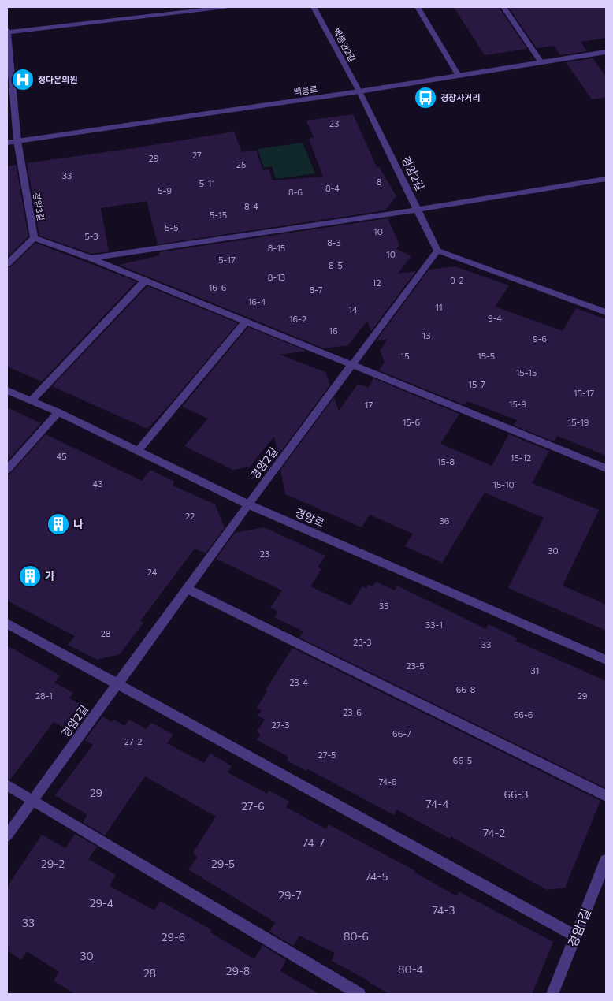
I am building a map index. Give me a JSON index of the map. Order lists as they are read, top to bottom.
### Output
{
  "streets": {
    "street": [
      "백릉안2길",
      "백릉로",
      "경암2길",
      "경암3길",
      "경암로",
      "경암1길"
    ]
  },
  "crossings": [
    ["백릉안2길", "백릉로"],
    ["백릉안2길", "경암2길"],
    ["백릉로", "경암2길"],
    ["백릉로", "경암3길"],
    ["경암2길", "경암로"]
  ],
  "places": {
    "hospital": ["정다운의원"],
    "bus stop": ["경장사거리"],
    "building": ["나", "가"]
  },
  "house_numbers": [
    "23",
    "27",
    "29",
    "25",
    "33",
    "8",
    "5-11",
    "8-4",
    "5-9",
    "8-6",
    "8-4",
    "5-15",
    "5-5",
    "10",
    "5-3",
    "8-3",
    "8-15",
    "10",
    "5-17",
    "8-5",
    "8-13",
    "9-2",
    "12",
    "16-6",
    "8-7",
    "16-4",
    "11",
    "14",
    "9-4",
    "16-2",
    "16",
    "13",
    "9-6",
    "15",
    "15-5",
    "15-15",
    "15-7",
    "15-17",
    "15-9",
    "17",
    "15-6",
    "15-19",
    "45",
    "15-12",
    "15-8",
    "43",
    "15-10",
    "22",
    "36",
    "30",
    "23",
    "24",
    "35",
    "33-1",
    "28",
    "23-3",
    "33",
    "23-5",
    "31",
    "23-4",
    "66-8",
    "28-1",
    "29",
    "23-6",
    "66-6",
    "27-3",
    "66-7",
    "27-2",
    "27-5",
    "66-5",
    "74-6",
    "29",
    "66-3",
    "74-4",
    "27-6",
    "74-2",
    "74-7",
    "29-2",
    "29-5",
    "74-5",
    "29-7",
    "29-4",
    "74-3",
    "33",
    "80-6",
    "29-6",
    "30",
    "80-4",
    "29-8",
    "28"
  ]
}
